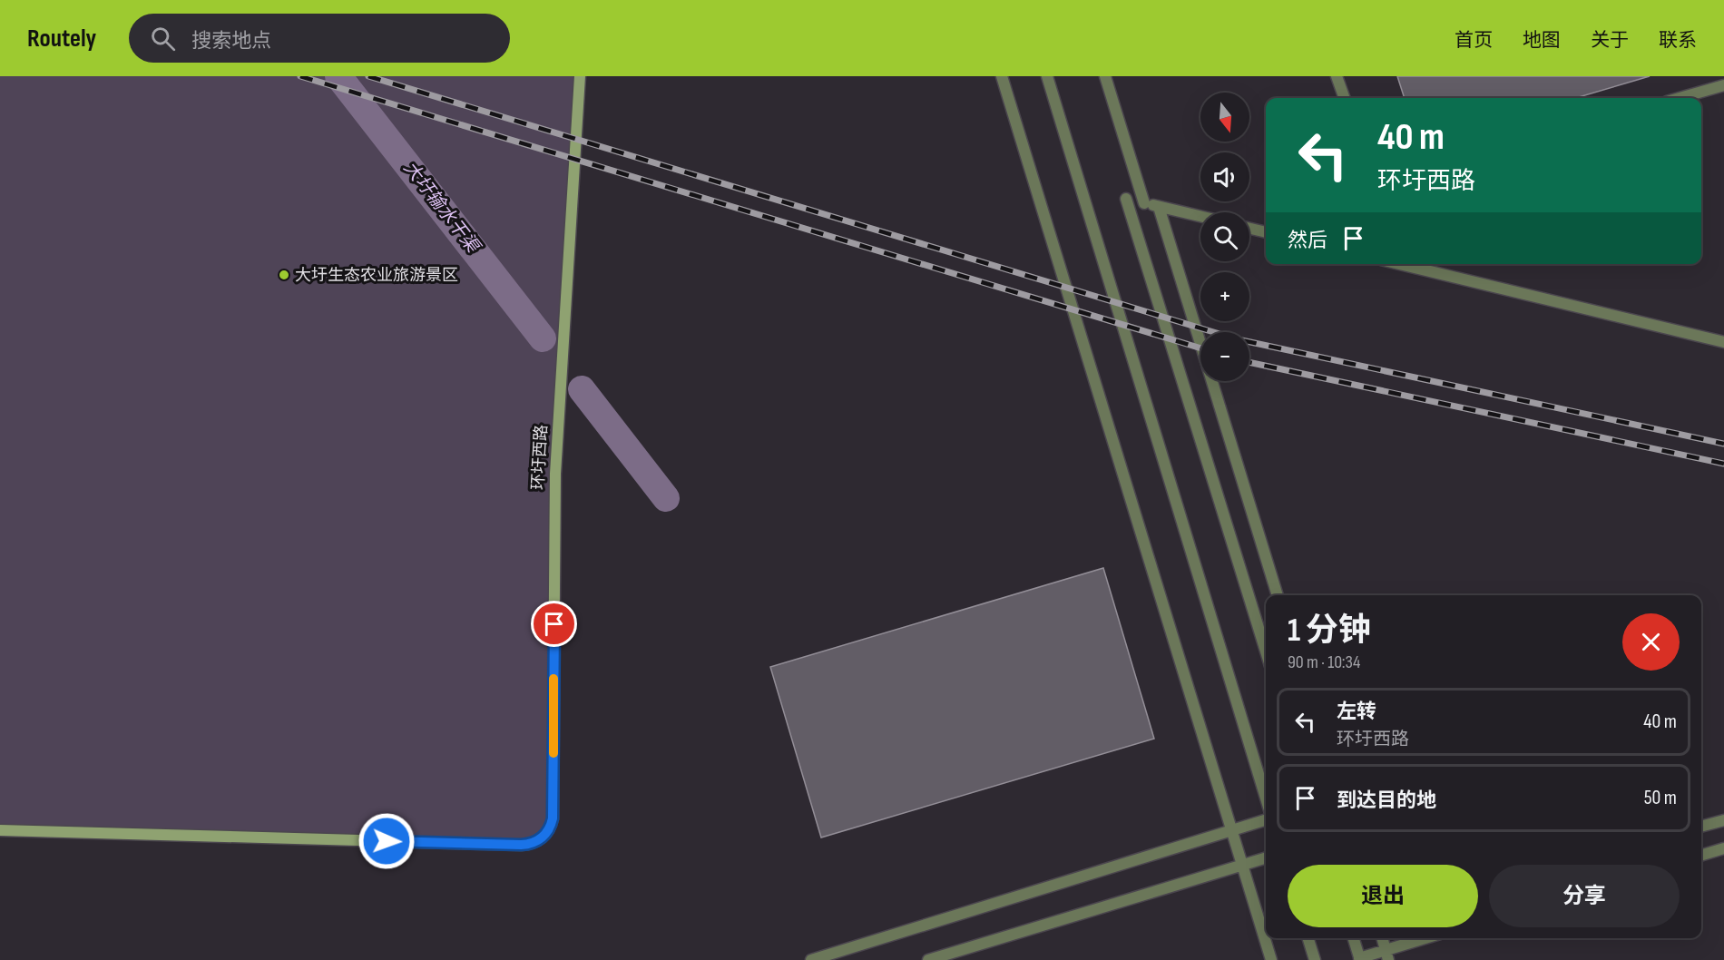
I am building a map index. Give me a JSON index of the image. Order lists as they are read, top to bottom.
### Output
{
  "streets": {
    "street": ["环圩西路"]
  },
  "water": ["大圩输水干渠"],
  "places": ["大圩生态农业旅游景区"],
  "north": "bottom",
  "page": {
    "header": "Routely",
    "search": "搜索地点",
    "nav": [
      "首页",
      "地图",
      "关于",
      "联系"
    ],
    "map_buttons": ["+", "−"],
    "turn": ["40 m", "环圩西路"],
    "then": "然后",
    "heading": ["1 分钟", "90 m · 10:34"],
    "list": [
      {
        "name": "左转",
        "note": "环圩西路",
        "value": "40 m"
      },
      {
        "name": "到达目的地",
        "value": "50 m"
      }
    ],
    "buttons": ["退出", "分享"]
  }
}
